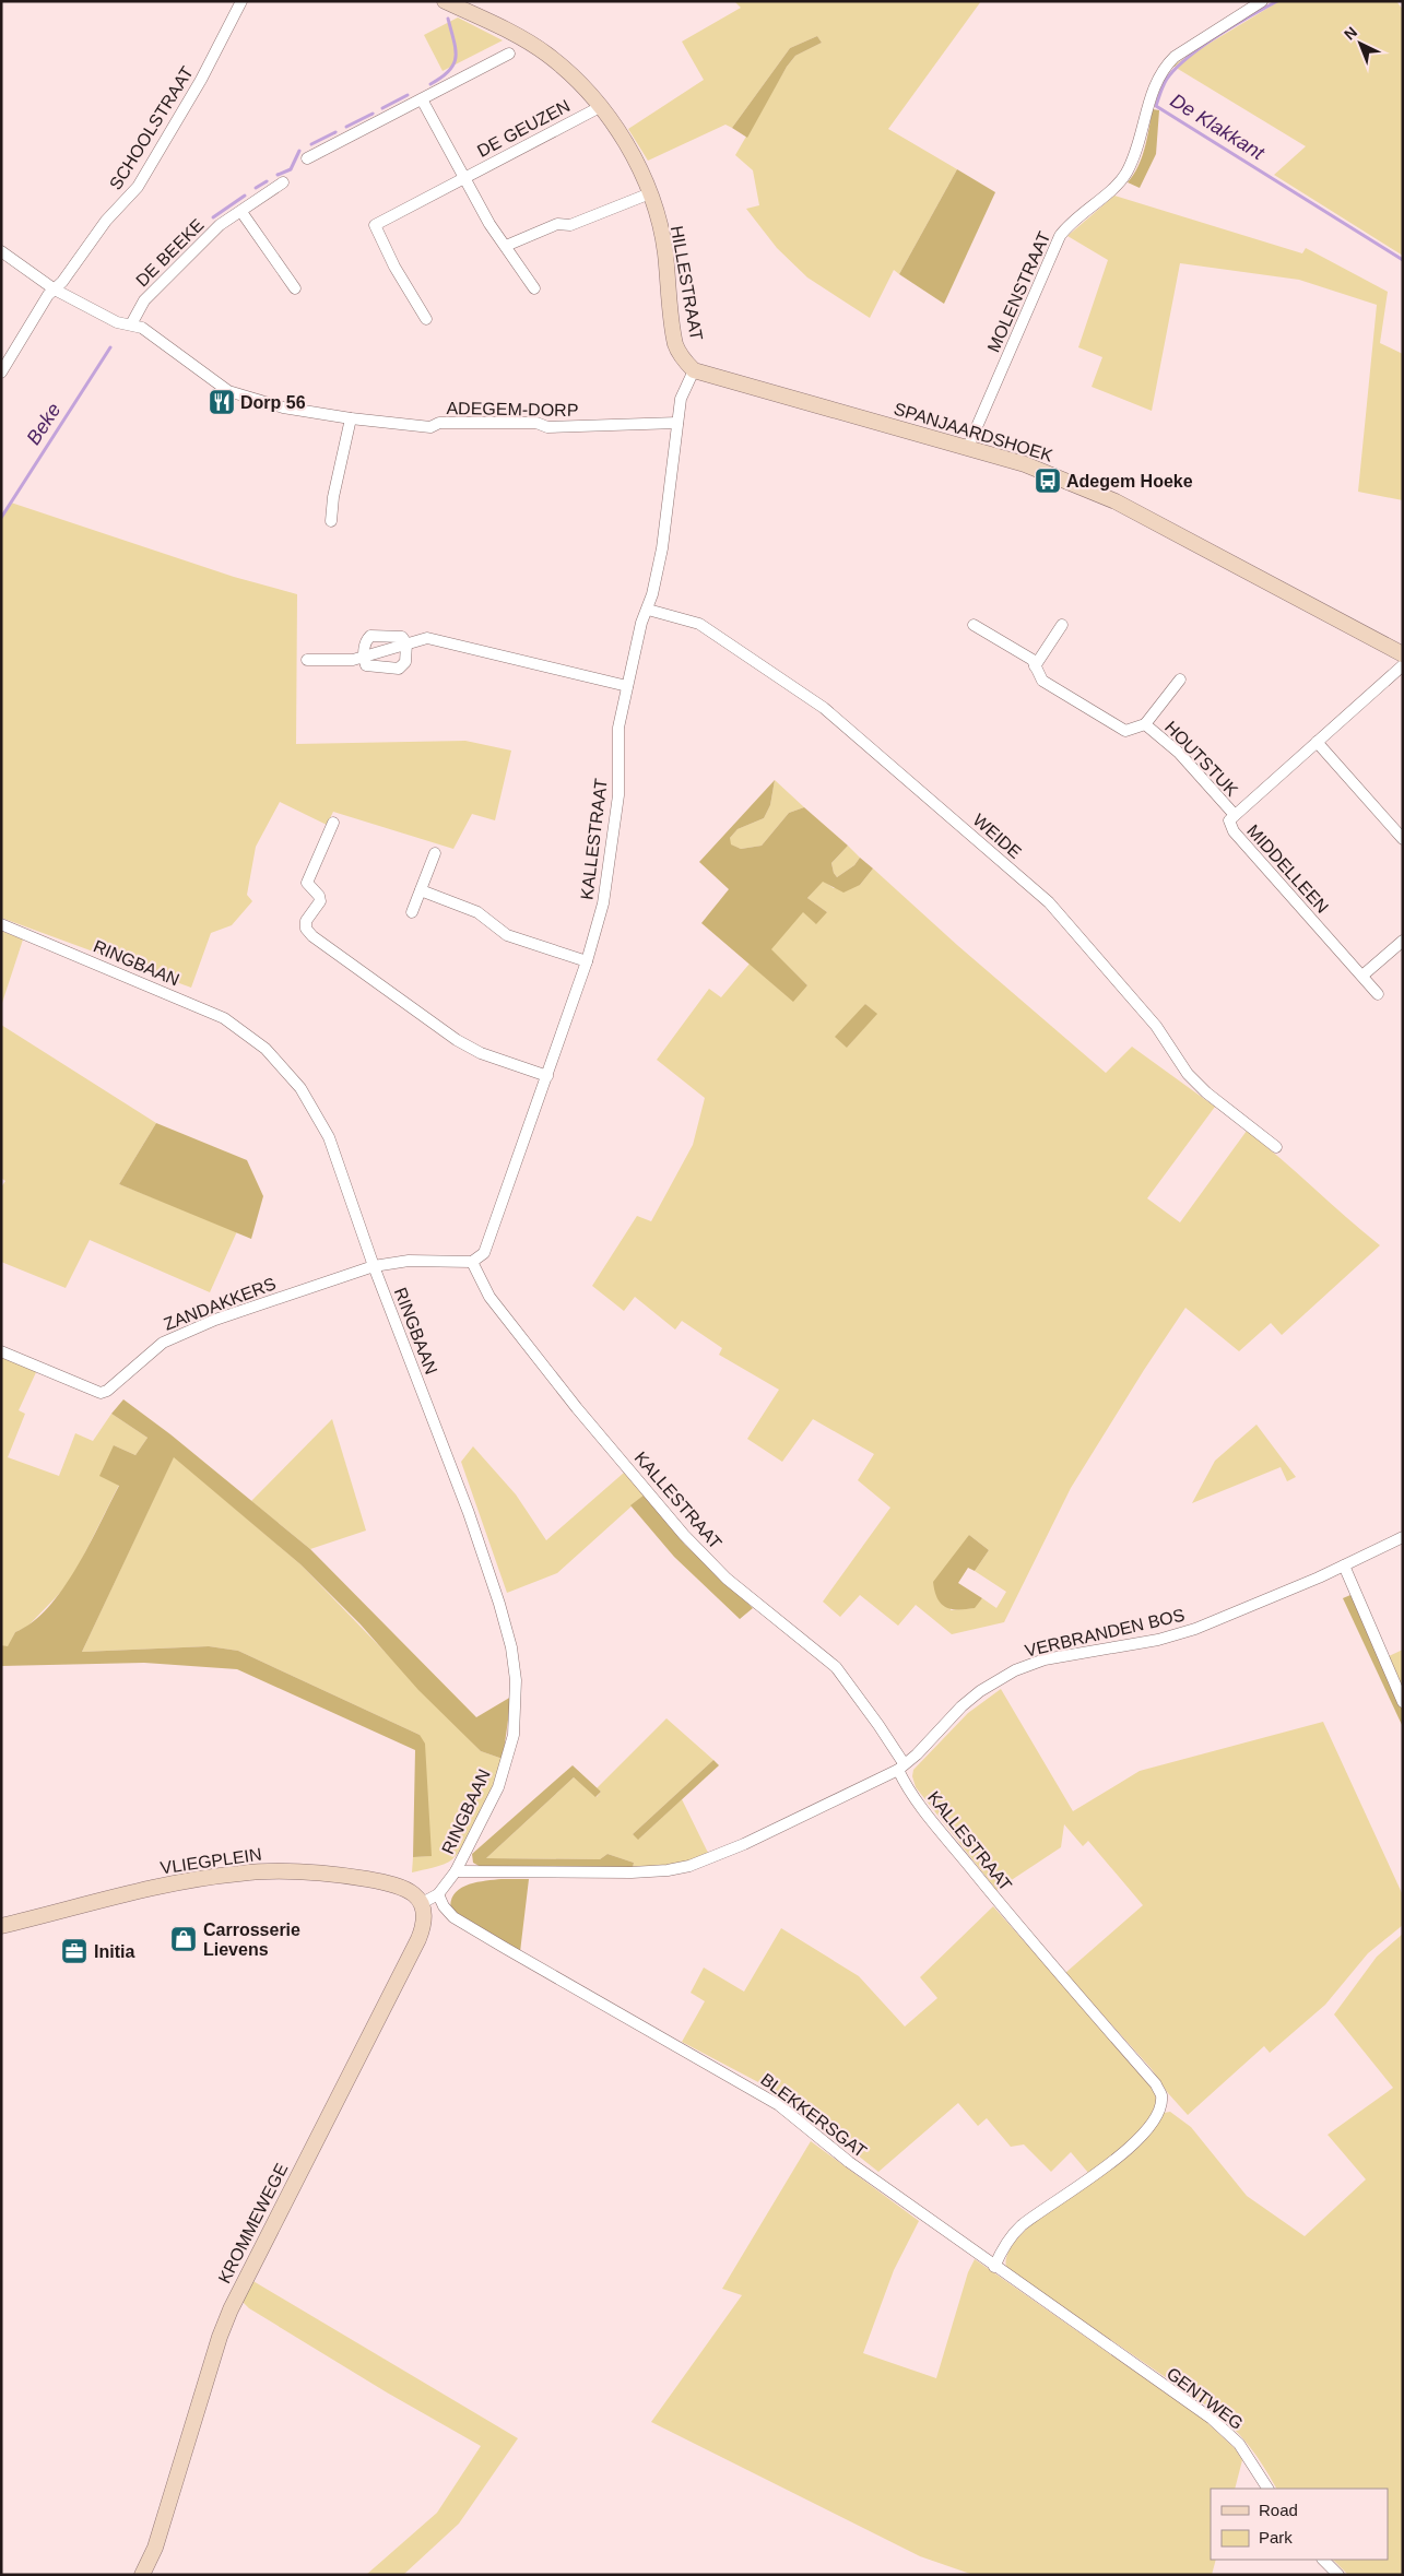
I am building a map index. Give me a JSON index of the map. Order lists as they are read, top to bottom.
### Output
{
  "streets": {
    "street": [
      "SCHOOLSTRAAT",
      "DE GEUZEN",
      "DE BEEKE",
      "HILLESTRAAT",
      "MOLENSTRAAT",
      "ADEGEM-DORP",
      "SPANJAARDSHOEK",
      "HOUTSTUK",
      "WEIDE",
      "KALLESTRAAT",
      "MIDDELLEEN",
      "RINGBAAN",
      "ZANDAKKERS",
      "VERBRANDEN BOS",
      "VLIEGPLEIN",
      "BLEKKERSGAT",
      "KROMMEWEGE",
      "GENTWEG"
    ]
  },
  "crossings": [
    ["SCHOOLSTRAAT", "ADEGEM-DORP"],
    ["DE GEUZEN", "HILLESTRAAT"],
    ["DE BEEKE", "ADEGEM-DORP"],
    ["HILLESTRAAT", "SPANJAARDSHOEK"],
    ["HILLESTRAAT", "KALLESTRAAT"],
    ["MOLENSTRAAT", "SPANJAARDSHOEK"],
    ["ADEGEM-DORP", "KALLESTRAAT"],
    ["SPANJAARDSHOEK", "KALLESTRAAT"],
    ["HOUTSTUK", "MIDDELLEEN"],
    ["WEIDE", "KALLESTRAAT"],
    ["KALLESTRAAT", "VERBRANDEN BOS"],
    ["KALLESTRAAT", "BLEKKERSGAT"],
    ["RINGBAAN", "ZANDAKKERS"],
    ["RINGBAAN", "VLIEGPLEIN"],
    ["RINGBAAN", "BLEKKERSGAT"],
    ["RINGBAAN", "KROMMEWEGE"],
    ["VLIEGPLEIN", "KROMMEWEGE"],
    ["BLEKKERSGAT", "GENTWEG"]
  ],
  "water": ["De Klakkant", "Beke"],
  "places": {
    "restaurant": ["Dorp 56"],
    "bus stop": ["Adegem Hoeke"],
    "shop": ["Carrosserie Lievens"],
    "office": ["Initia"]
  },
  "legend": ["Road", "Park"],
  "north": "top left"
}
